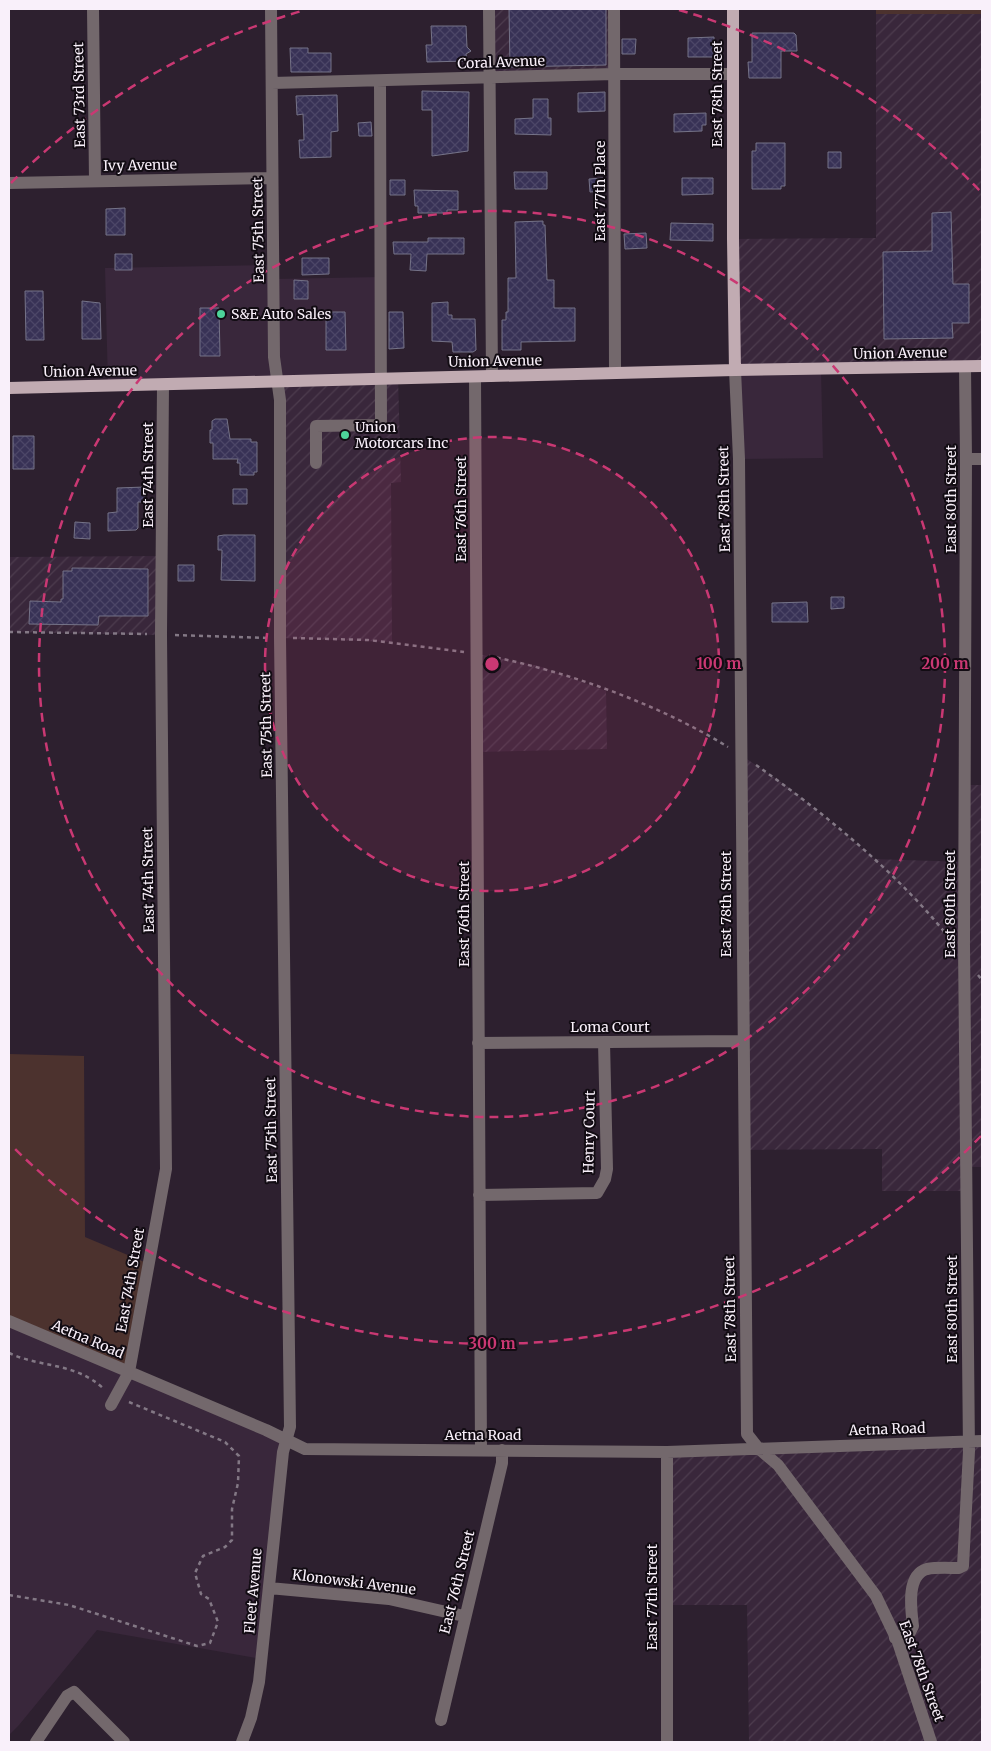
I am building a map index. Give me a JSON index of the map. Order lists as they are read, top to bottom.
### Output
{
  "streets": {
    "main road": ["East 78th Street", "Union Avenue"],
    "street": [
      "Coral Avenue",
      "East 73rd Street",
      "Ivy Avenue",
      "East 77th Place",
      "East 75th Street",
      "East 74th Street",
      "East 80th Street",
      "East 76th Street",
      "Loma Court",
      "Henry Court",
      "Aetna Road",
      "Klonowski Avenue",
      "Fleet Avenue",
      "East 77th Street"
    ]
  },
  "crossings": [
    ["Coral Avenue", "East 78th Street"],
    ["Coral Avenue", "East 77th Place"],
    ["Coral Avenue", "East 75th Street"],
    ["East 78th Street", "Union Avenue"],
    ["East 78th Street", "East 80th Street"],
    ["East 78th Street", "Loma Court"],
    ["East 78th Street", "Aetna Road"],
    ["East 73rd Street", "Ivy Avenue"],
    ["Ivy Avenue", "East 75th Street"],
    ["East 77th Place", "Union Avenue"],
    ["East 75th Street", "Union Avenue"],
    ["East 75th Street", "Aetna Road"],
    ["East 75th Street", "Fleet Avenue"],
    ["Union Avenue", "East 74th Street"],
    ["Union Avenue", "East 80th Street"],
    ["Union Avenue", "East 76th Street"],
    ["East 74th Street", "Aetna Road"],
    ["East 80th Street", "Aetna Road"],
    ["East 76th Street", "Loma Court"],
    ["East 76th Street", "Henry Court"],
    ["East 76th Street", "Aetna Road"],
    ["East 76th Street", "Klonowski Avenue"],
    ["Loma Court", "Henry Court"],
    ["Aetna Road", "Fleet Avenue"],
    ["Aetna Road", "East 77th Street"],
    ["Klonowski Avenue", "Fleet Avenue"]
  ],
  "places": ["S&E Auto Sales", "Union Motorcars Inc"],
  "rings": ["100 m", "200 m", "300 m"]
}
